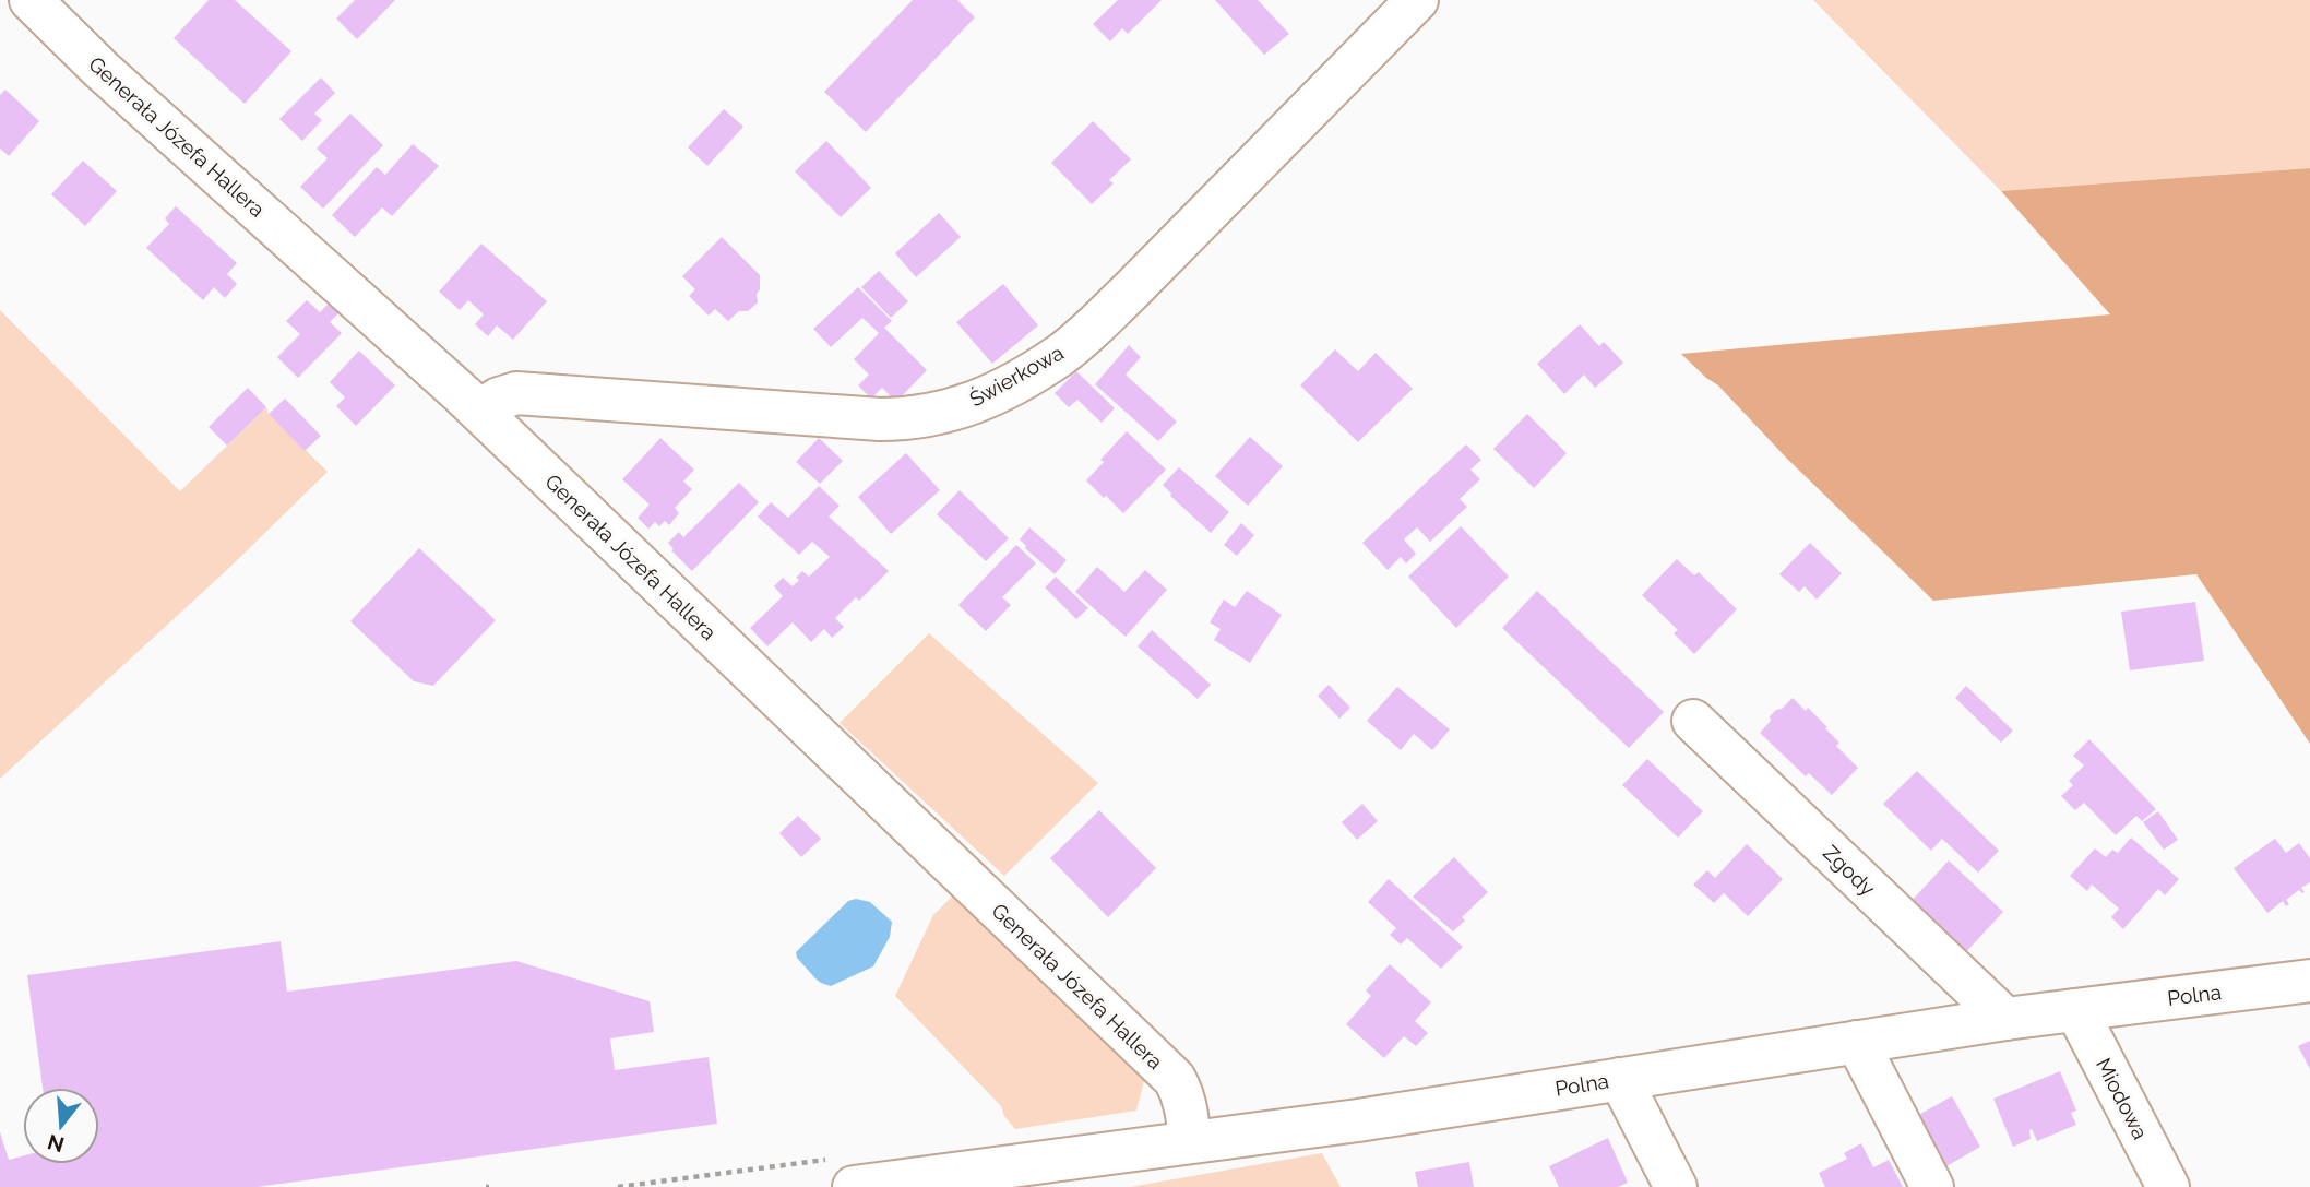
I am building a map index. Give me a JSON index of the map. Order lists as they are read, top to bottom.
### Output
{
  "streets": {
    "street": [
      "Generała Józefa Hallera",
      "Świerkowa",
      "Zgody",
      "Polna",
      "Miodowa"
    ]
  },
  "crossings": [
    ["Generała Józefa Hallera", "Świerkowa"],
    ["Generała Józefa Hallera", "Polna"],
    ["Zgody", "Polna"],
    ["Polna", "Miodowa"]
  ],
  "north": "bottom"
}
